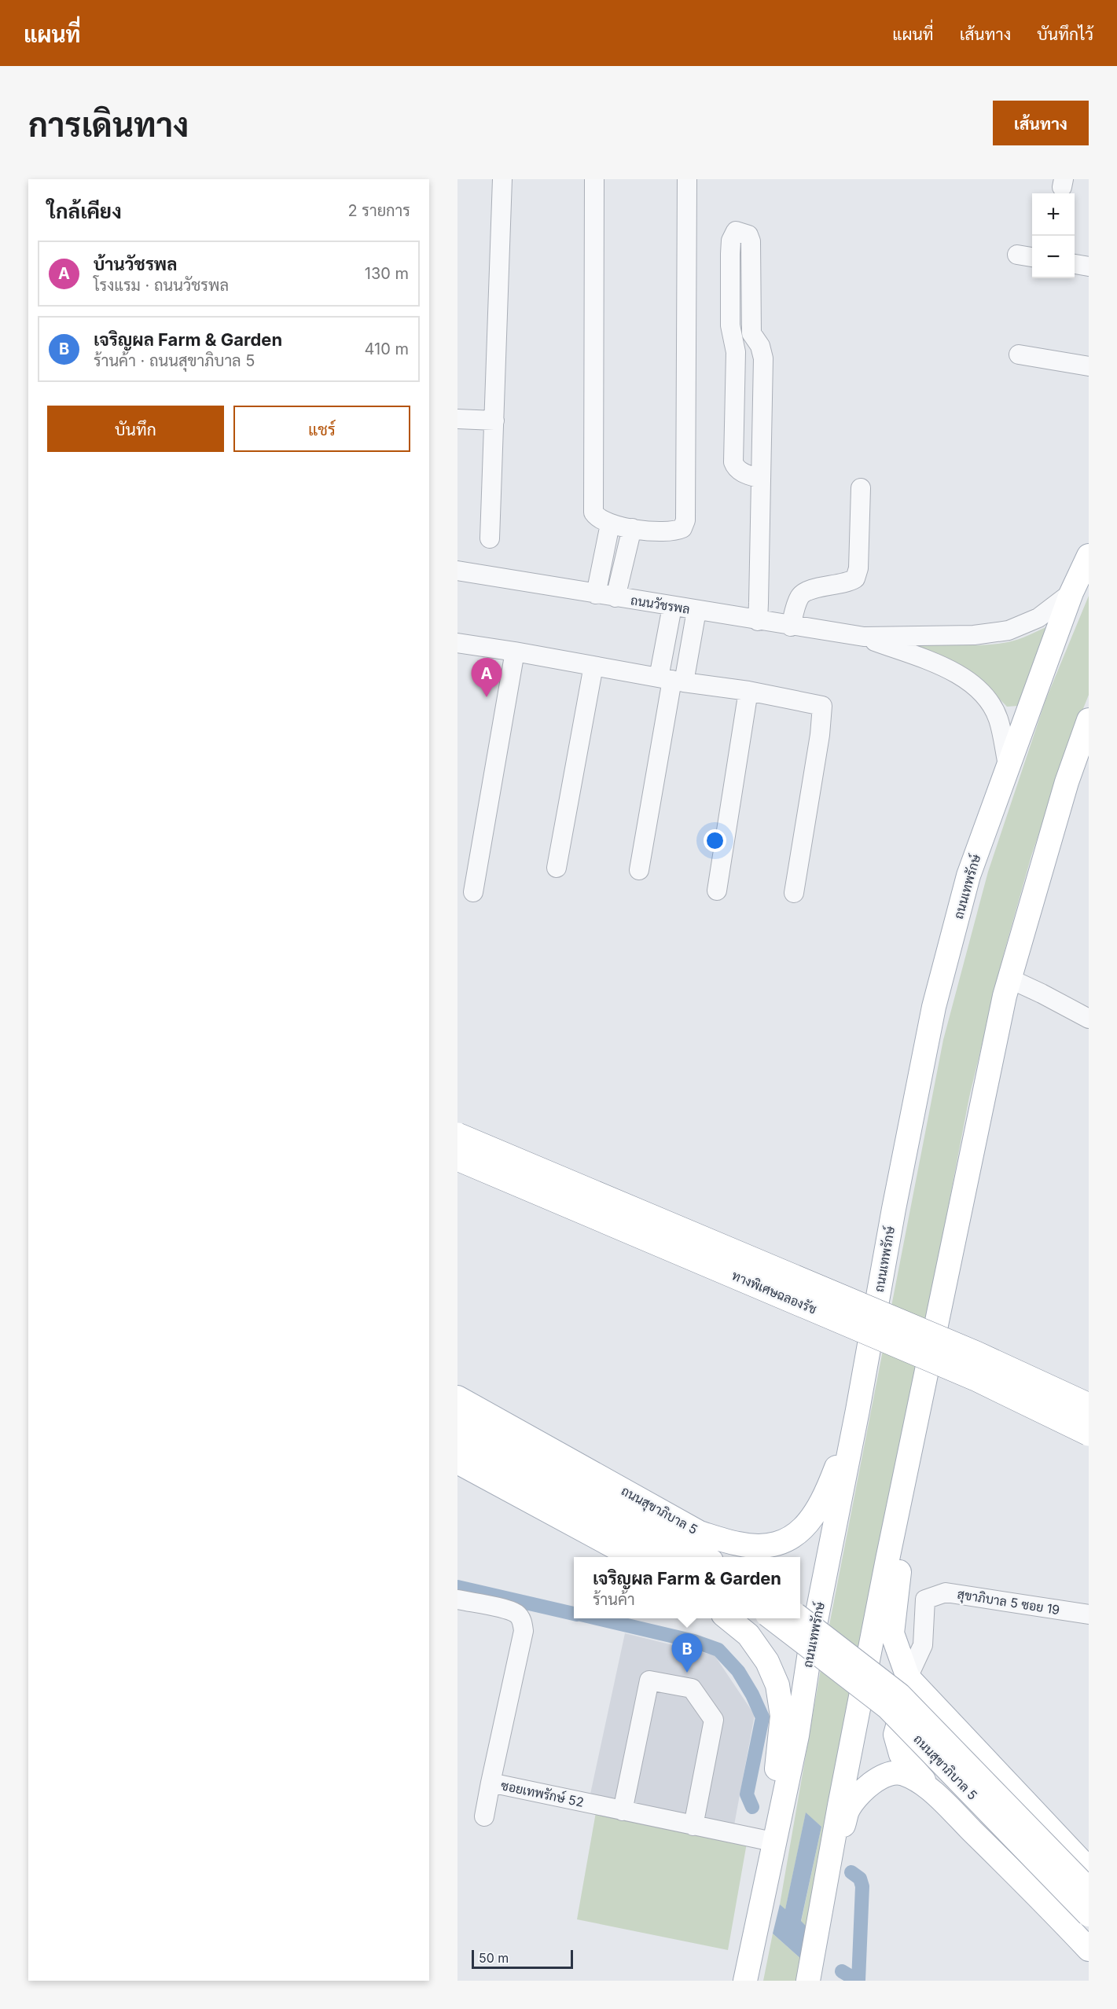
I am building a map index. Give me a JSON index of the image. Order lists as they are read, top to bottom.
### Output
{
  "streets": {
    "highway": ["ทางพิเศษฉลองรัช"],
    "main road": ["ถนนเทพรักษ์", "ถนนสุขาภิบาล 5"],
    "street": ["ถนนวัชรพล", "สุขาภิบาล 5 ซอย 19", "ซอยเทพรักษ์ 52"]
  },
  "crossings": [
    ["ถนนวัชรพล", "ถนนเทพรักษ์"],
    ["ถนนเทพรักษ์", "ถนนสุขาภิบาล 5"]
  ],
  "scale_bar": "50 m",
  "page": {
    "header": "แผนที่",
    "nav": ["แผนที่", "เส้นทาง", "บันทึกไว้"],
    "buttons": [
      "เส้นทาง",
      ["บันทึก", "แชร์"]
    ],
    "title": "การเดินทาง",
    "heading": ["ใกล้เคียง", "2 รายการ"],
    "map_buttons": ["+", "−"],
    "list": [
      {
        "mark": "A",
        "name": "บ้านวัชรพล",
        "note": "โรงแรม · ถนนวัชรพล",
        "value": "130 m"
      },
      {
        "mark": "B",
        "name": "เจริญผล Farm & Garden",
        "note": "ร้านค้า · ถนนสุขาภิบาล 5",
        "value": "410 m"
      }
    ],
    "pins": ["A", "B"],
    "popup": ["เจริญผล Farm & Garden", "ร้านค้า"],
    "scale": "50 m"
  }
}
